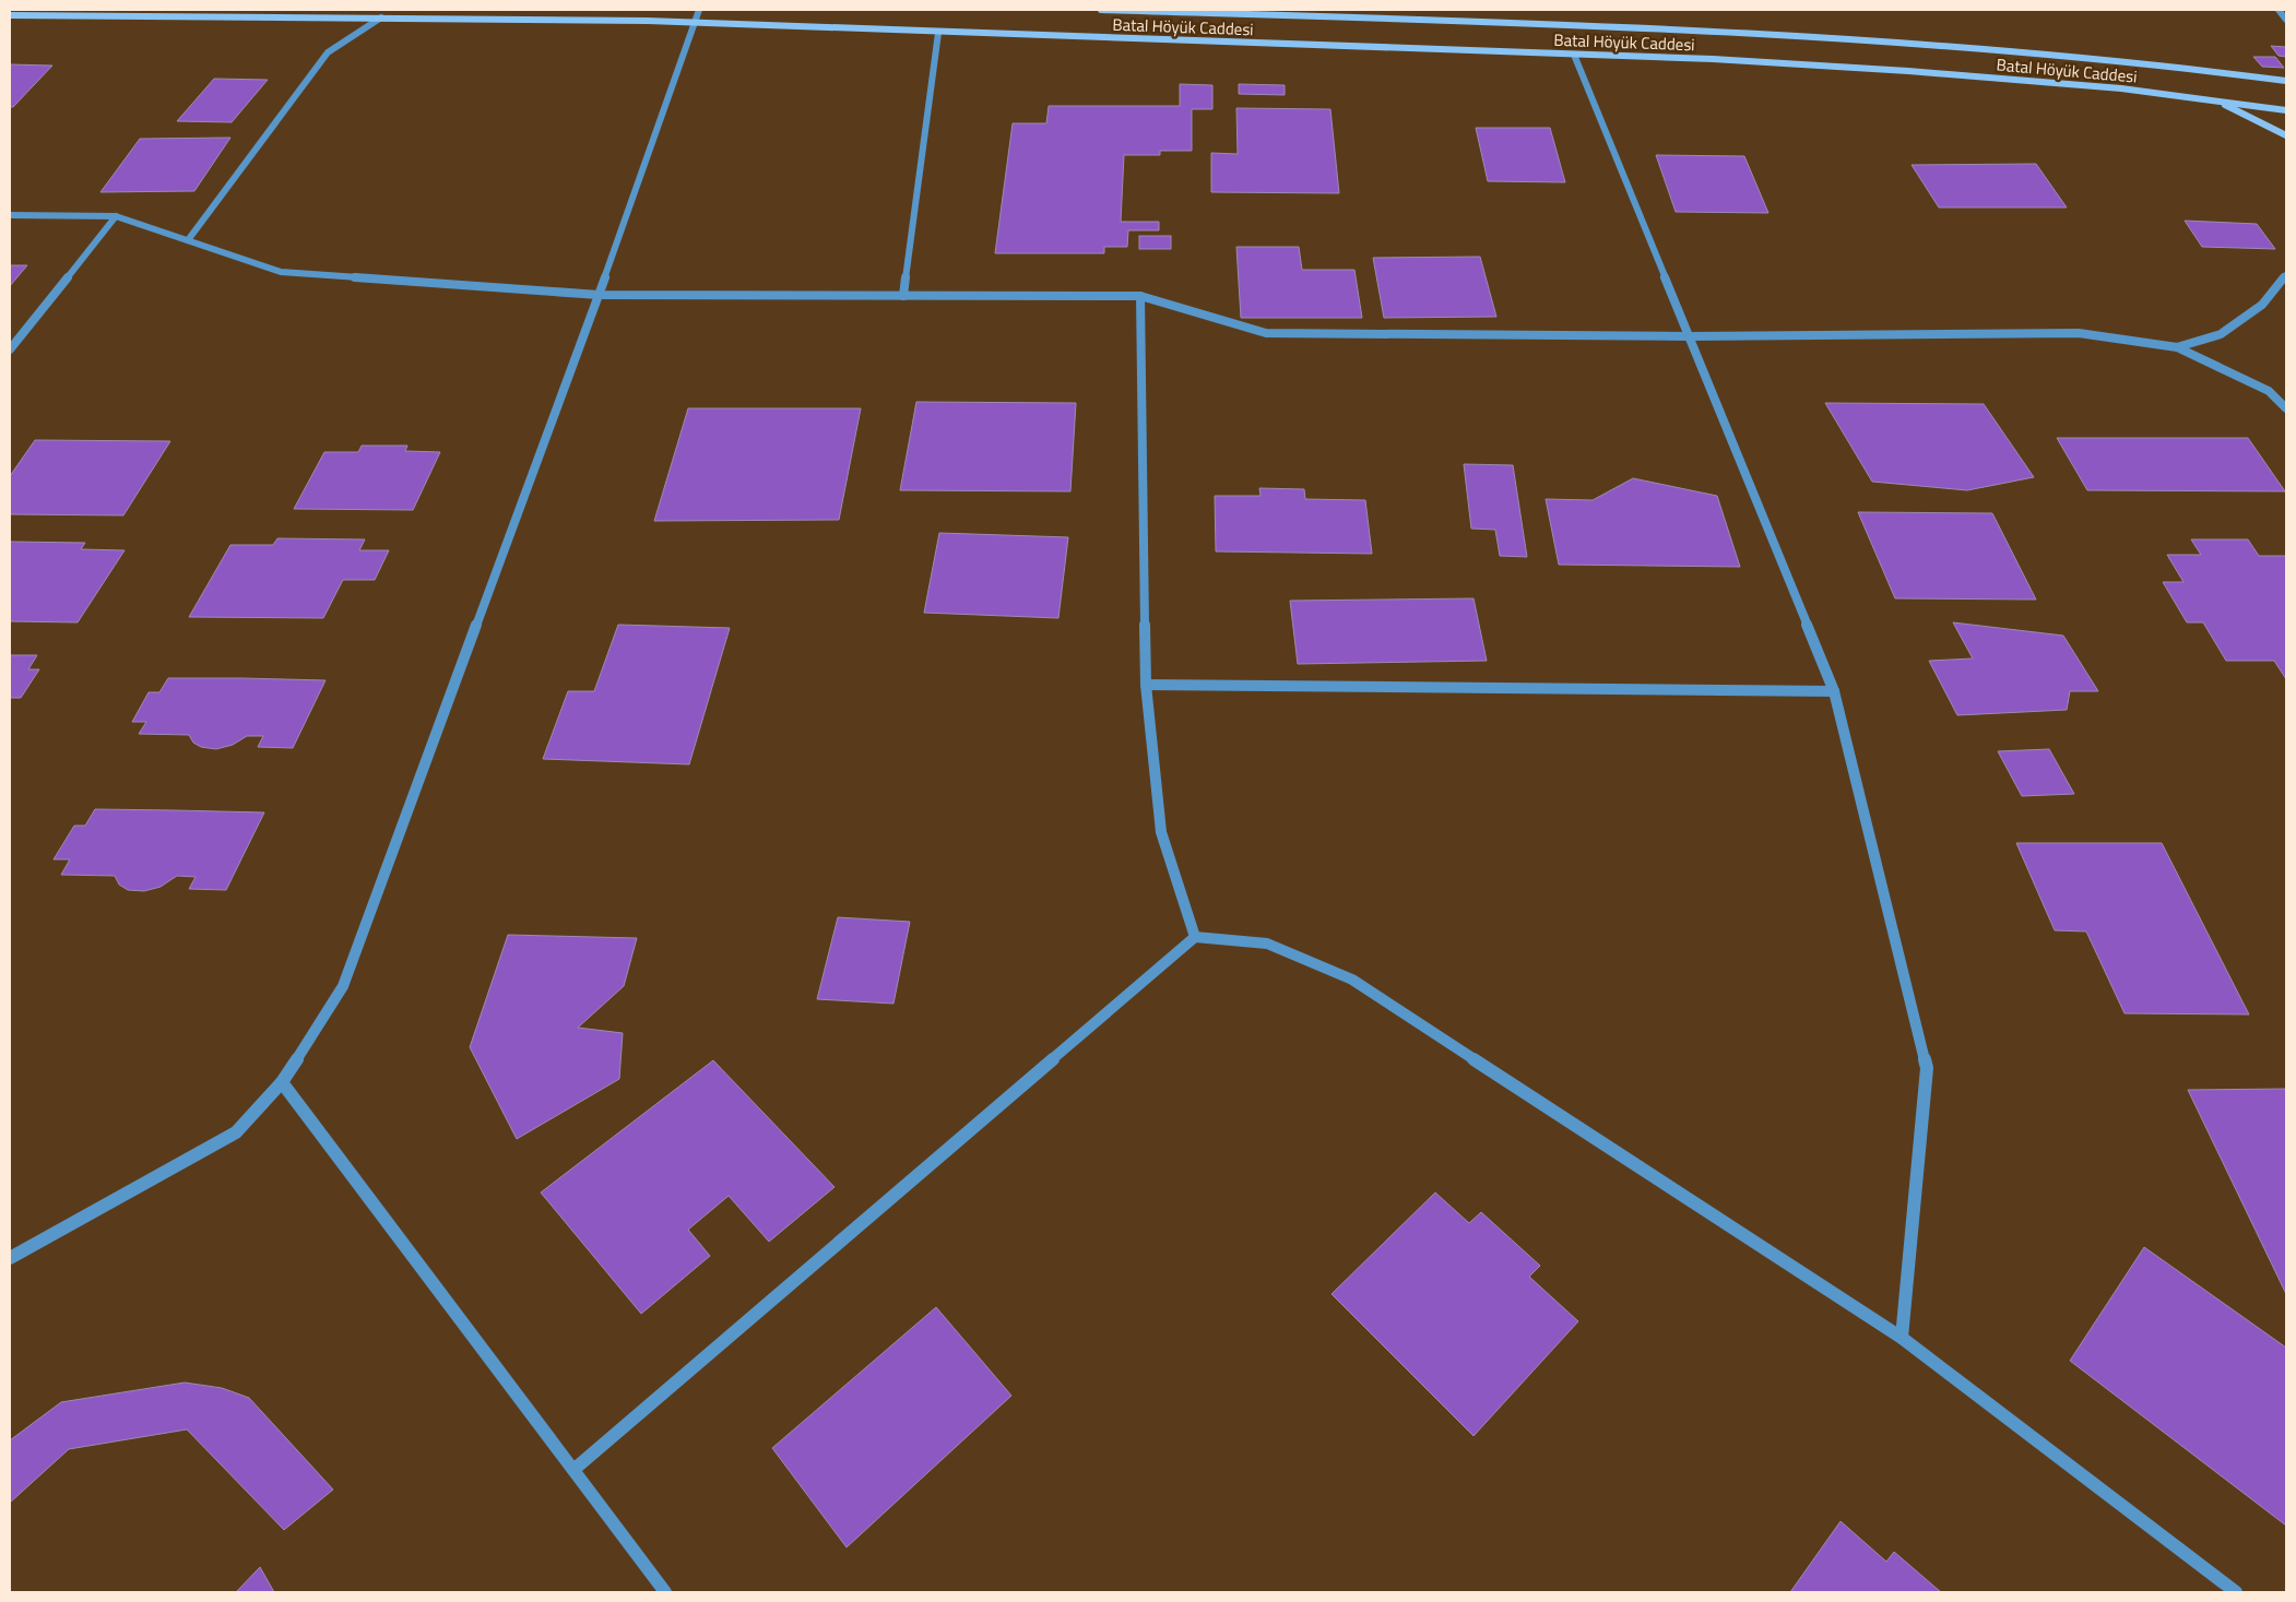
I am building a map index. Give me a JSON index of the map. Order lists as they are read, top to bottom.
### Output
{
  "streets": {
    "main road": ["Batal Höyük Caddesi"]
  }
}
